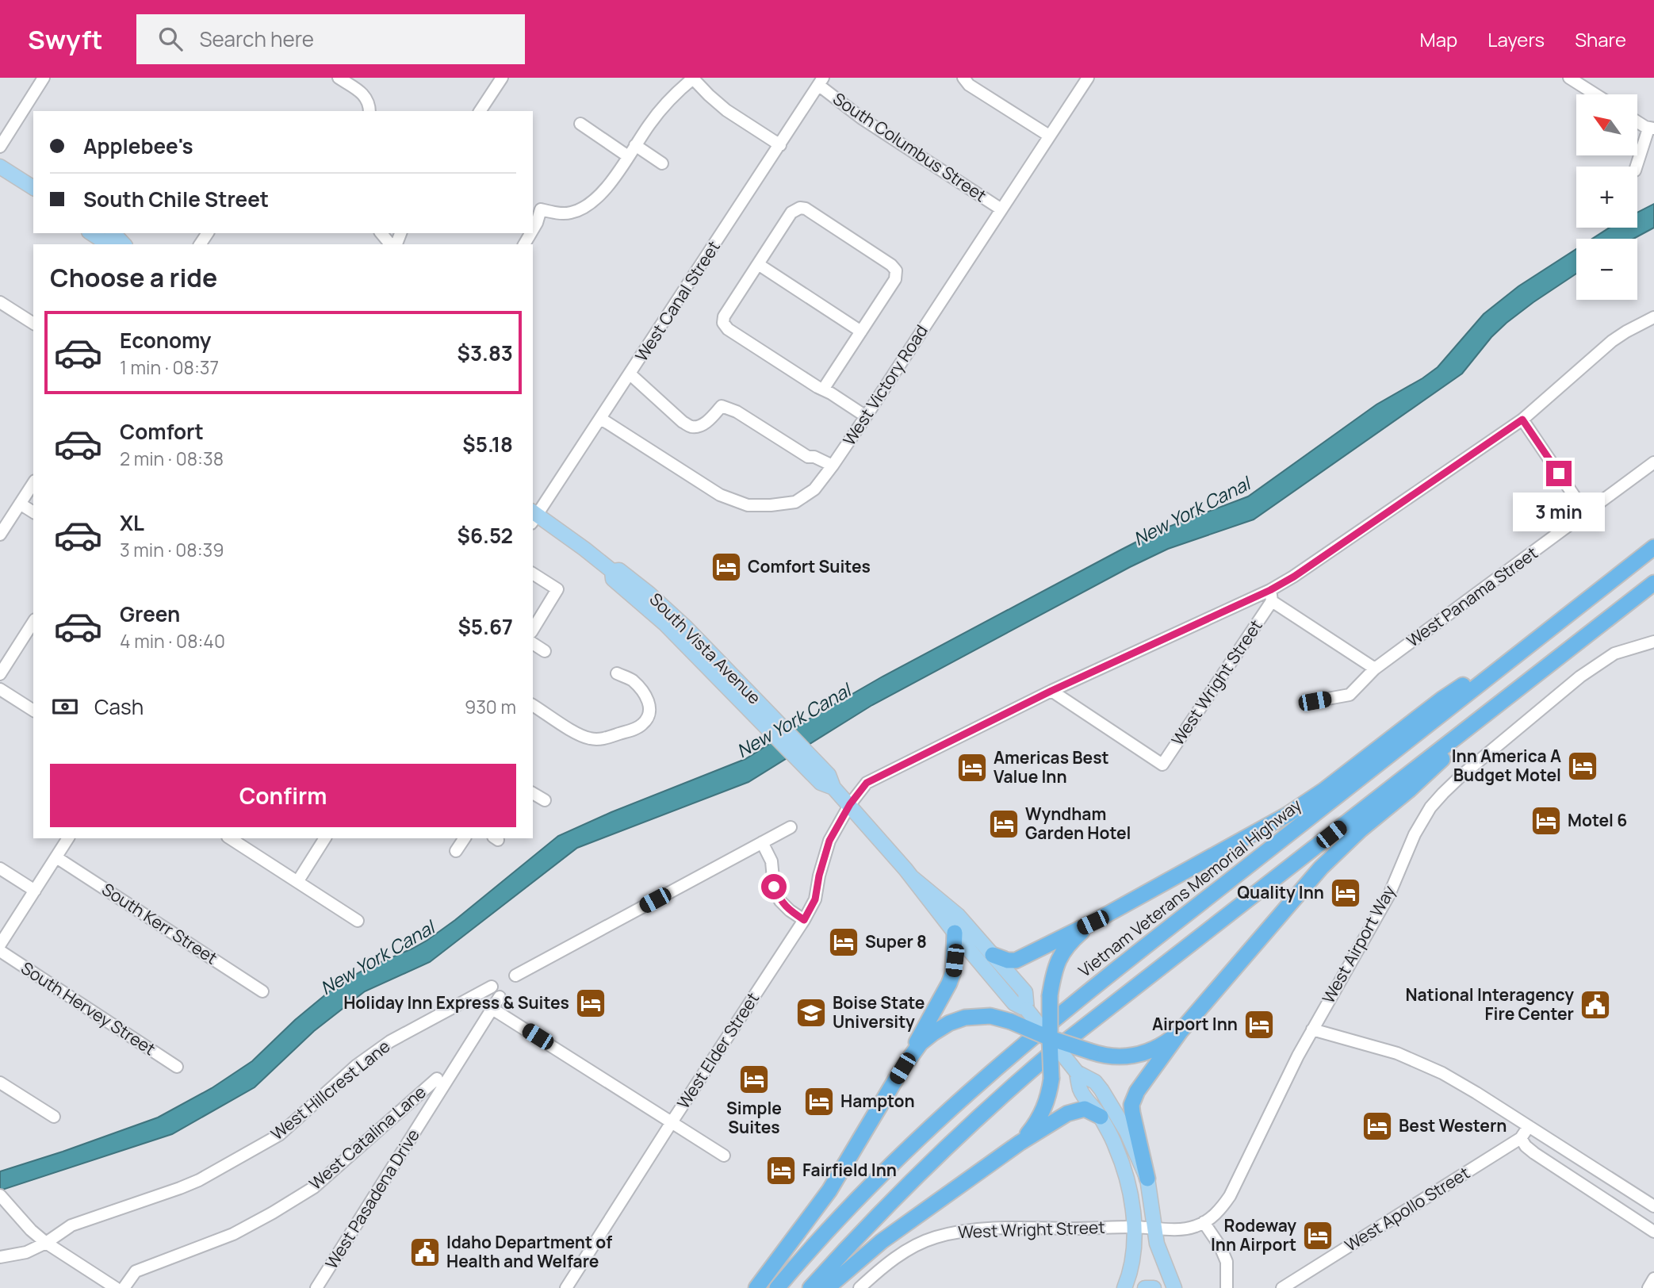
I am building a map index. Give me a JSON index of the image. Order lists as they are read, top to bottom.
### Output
{
  "streets": {
    "highway": ["Vietnam Veterans Memorial Highway"],
    "main road": ["South Vista Avenue"],
    "street": [
      "South Columbus Street",
      "West Canal Street",
      "West Victory Road",
      "West Panama Street",
      "West Wright Street",
      "South Kerr Street",
      "West Airport Way",
      "South Hervey Street",
      "West Elder Street",
      "West Hillcrest Lane",
      "West Catalina Lane",
      "West Pasadena Drive",
      "West Apollo Street"
    ]
  },
  "crossings": [
    ["South Columbus Street", "West Canal Street"],
    ["South Columbus Street", "West Victory Road"],
    ["West Canal Street", "West Victory Road"],
    ["West Canal Street", "South Vista Avenue"],
    ["South Vista Avenue", "West Wright Street"],
    ["South Vista Avenue", "West Airport Way"],
    ["South Vista Avenue", "West Elder Street"],
    ["West Wright Street", "West Airport Way"],
    ["West Wright Street", "West Elder Street"]
  ],
  "water": ["New York Canal"],
  "places": {
    "hotel": [
      "Comfort Suites",
      "Inn America A Budget Motel",
      "Americas Best Value Inn",
      "Motel 6",
      "Wyndham Garden Hotel",
      "Quality Inn",
      "Super 8",
      "Holiday Inn Express & Suites",
      "Airport Inn",
      "Simple Suites",
      "Hampton",
      "Best Western",
      "Fairfield Inn",
      "Rodeway Inn Airport"
    ],
    "public building": ["National Interagency Fire Center", "Idaho Department of Health and Welfare"],
    "school or university": ["Boise State University"]
  },
  "north": "top left",
  "page": {
    "header": "Swyft",
    "search": "Search here",
    "nav": ["Map", "Layers", "Share"],
    "map_buttons": ["+", "−"],
    "banner": ["Applebee's", "South Chile Street"],
    "heading": "Choose a ride",
    "list": [
      {
        "name": "Economy",
        "note": "1 min · 08:37",
        "value": "$3.83"
      },
      {
        "name": "Comfort",
        "note": "2 min · 08:38",
        "value": "$5.18"
      },
      {
        "name": "XL",
        "note": "3 min · 08:39",
        "value": "$6.52"
      },
      {
        "name": "Green",
        "note": "4 min · 08:40",
        "value": "$5.67"
      }
    ],
    "bubble": "3 min",
    "pay": ["Cash", "930 m"],
    "buttons": "Confirm"
  }
}
